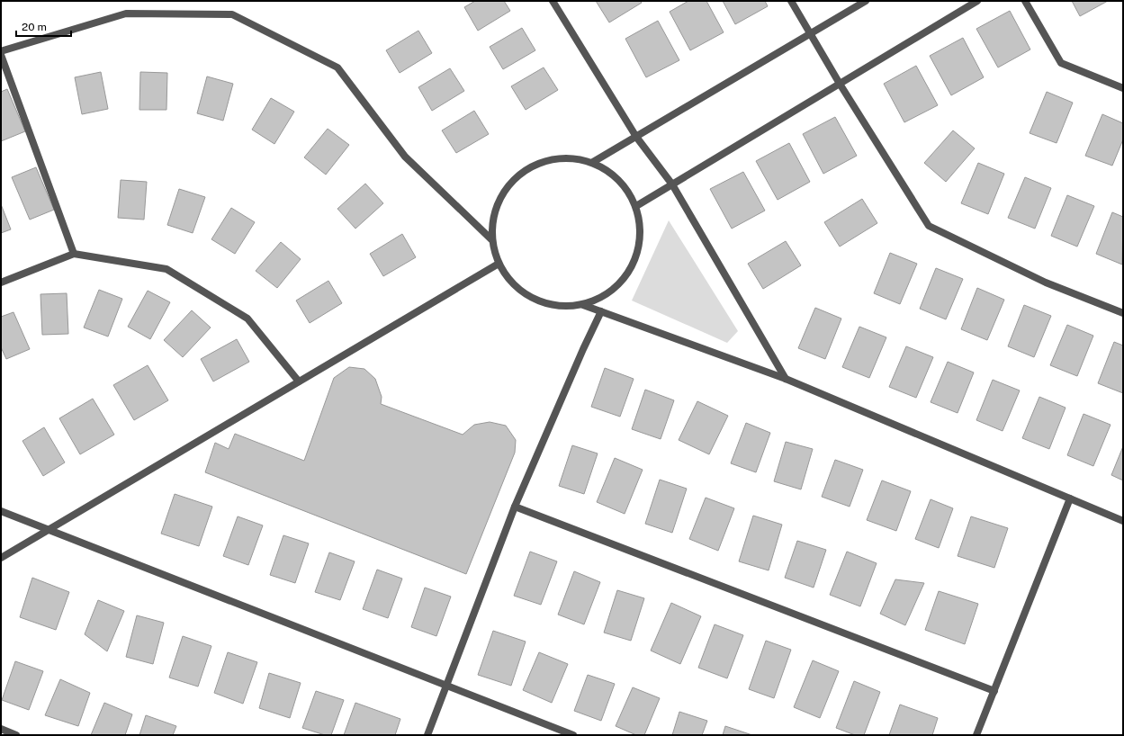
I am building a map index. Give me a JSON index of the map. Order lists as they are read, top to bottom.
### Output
{
  "scale_bar": "20 m"
}
